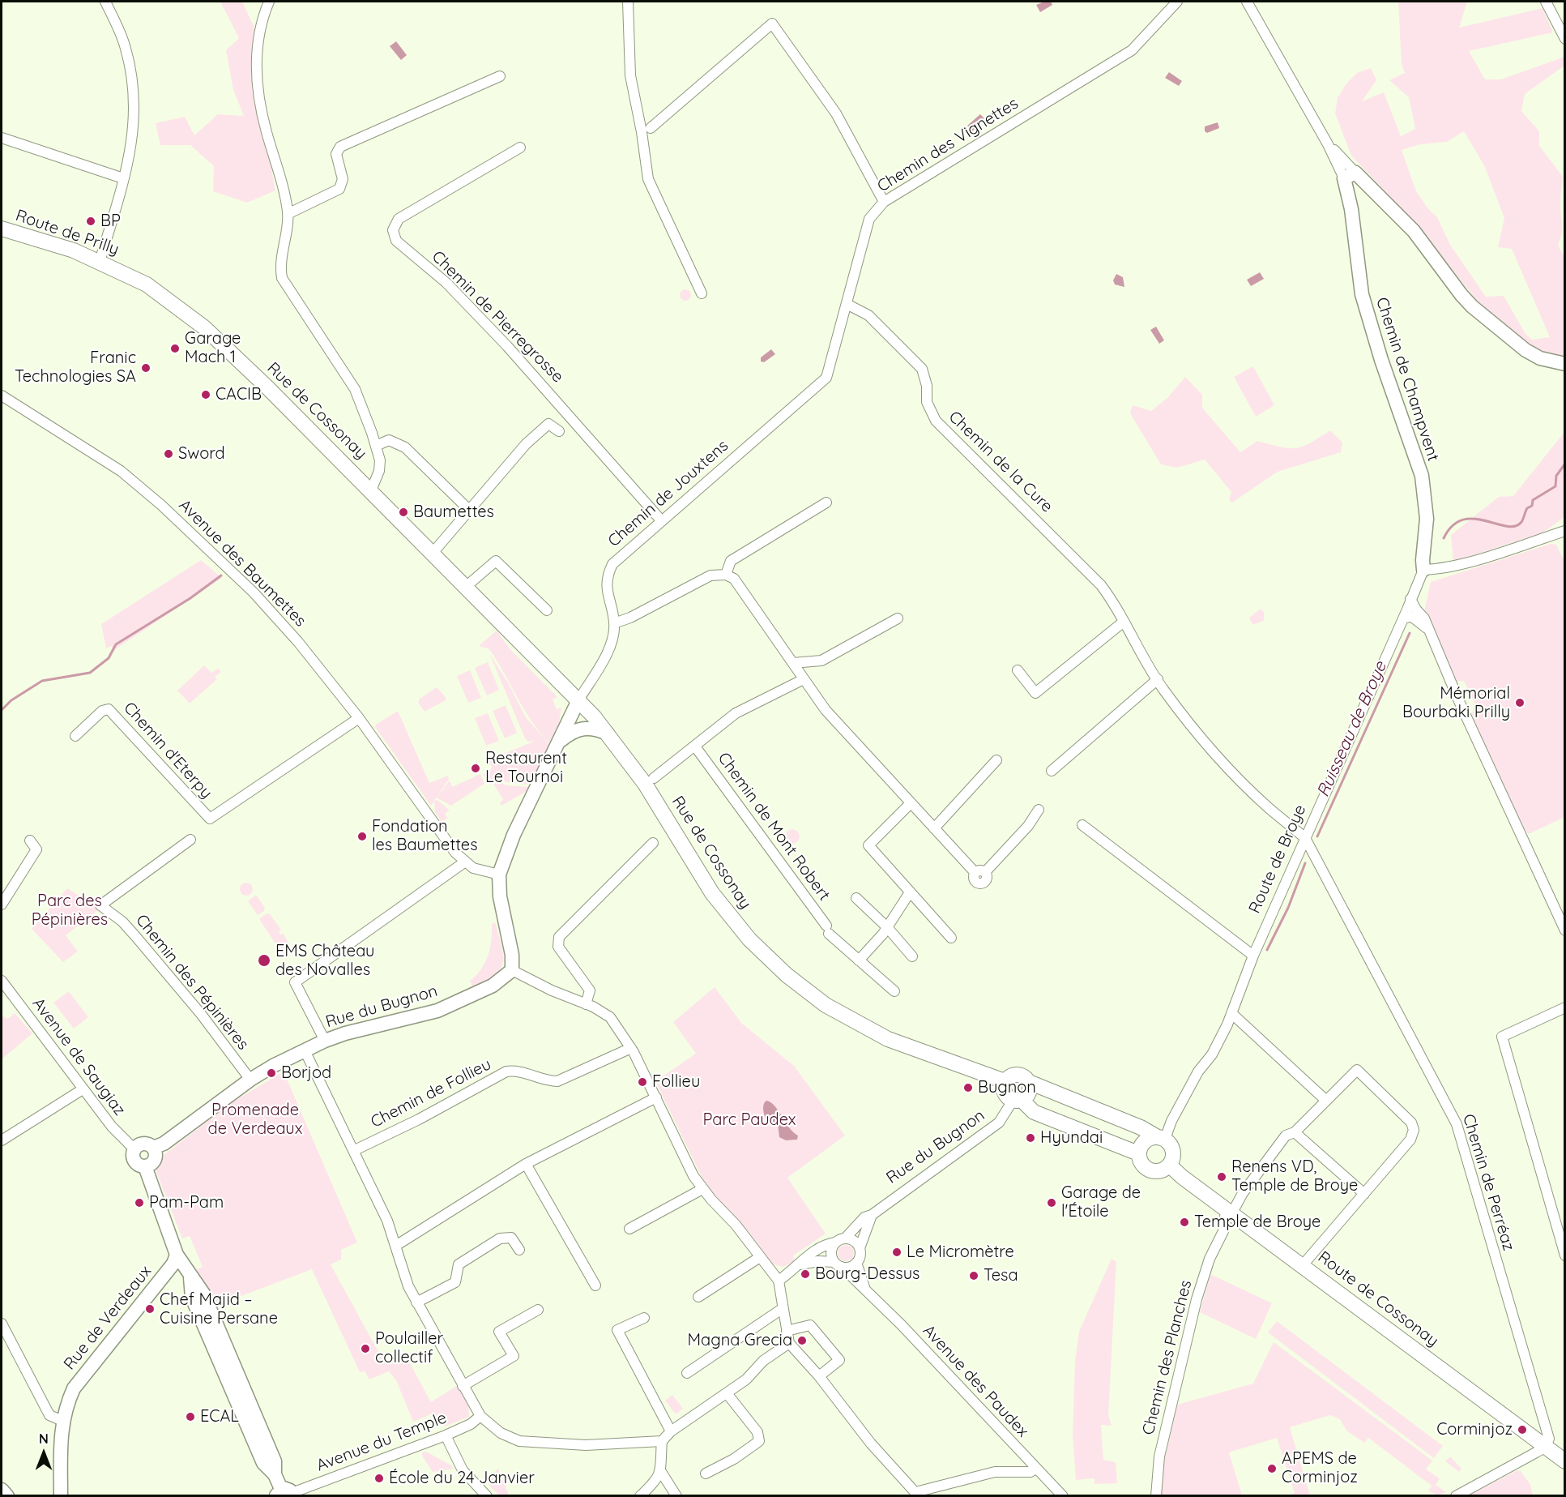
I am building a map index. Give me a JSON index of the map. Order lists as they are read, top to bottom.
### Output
{
  "streets": {
    "main road": ["Route de Prilly", "Rue de Cossonay", "Route de Cossonay"],
    "street": [
      "Chemin des Vignettes",
      "Chemin de Pierregrosse",
      "Chemin de Champvent",
      "Chemin de la Cure",
      "Chemin de Jouxtens",
      "Avenue des Baumettes",
      "Chemin d'Eterpy",
      "Chemin de Mont Robert",
      "Route de Broye",
      "Chemin des Pépinières",
      "Rue du Bugnon",
      "Avenue de Saugiaz",
      "Chemin de Follieu",
      "Chemin de Perréaz",
      "Rue de Verdeaux",
      "Chemin des Planches",
      "Avenue des Paudex",
      "Avenue du Temple"
    ]
  },
  "crossings": [
    ["Chemin des Vignettes", "Chemin de la Cure"],
    ["Chemin des Vignettes", "Chemin de Jouxtens"],
    ["Route de Prilly", "Rue de Cossonay"],
    ["Chemin de Pierregrosse", "Chemin de Jouxtens"],
    ["Chemin de Champvent", "Route de Broye"],
    ["Rue de Cossonay", "Chemin de Jouxtens"],
    ["Rue de Cossonay", "Route de Broye"],
    ["Rue de Cossonay", "Rue du Bugnon"],
    ["Rue de Cossonay", "Route de Cossonay"],
    ["Chemin de la Cure", "Route de Broye"],
    ["Chemin de la Cure", "Chemin de Perréaz"],
    ["Chemin de Jouxtens", "Avenue des Baumettes"],
    ["Chemin de Jouxtens", "Rue du Bugnon"],
    ["Avenue des Baumettes", "Chemin d'Eterpy"],
    ["Route de Broye", "Chemin de Perréaz"],
    ["Route de Broye", "Route de Cossonay"],
    ["Chemin des Pépinières", "Rue du Bugnon"],
    ["Rue du Bugnon", "Avenue de Saugiaz"],
    ["Rue du Bugnon", "Avenue des Paudex"],
    ["Chemin de Perréaz", "Route de Cossonay"],
    ["Route de Cossonay", "Chemin des Planches"]
  ],
  "water": ["Ruisseau de Broye"],
  "parks": ["Parc des Pépinières", "Promenade de Verdeaux", "Parc Paudex"],
  "places": [
    "BP",
    "Garage Mach 1",
    "Franic Technologies SA",
    "CACIB",
    "Sword",
    "Baumettes",
    "Mémorial Bourbaki Prilly",
    "Restaurent Le Tournoi",
    "Fondation les Baumettes",
    "EMS Château des Novalles",
    "Borjod",
    "Follieu",
    "Bugnon",
    "Hyundai",
    "Renens VD, Temple de Broye",
    "Pam-Pam",
    "Garage de l'Étoile",
    "Temple de Broye",
    "Le Micromètre",
    "Bourg-Dessus",
    "Tesa",
    "Chef Majid – Cuisine Persane",
    "Magna Grecia",
    "Poulailler collectif",
    "ECAL",
    "Corminjoz",
    "APEMS de Corminjoz",
    "École du 24 Janvier"
  ],
  "north": "top"
}
